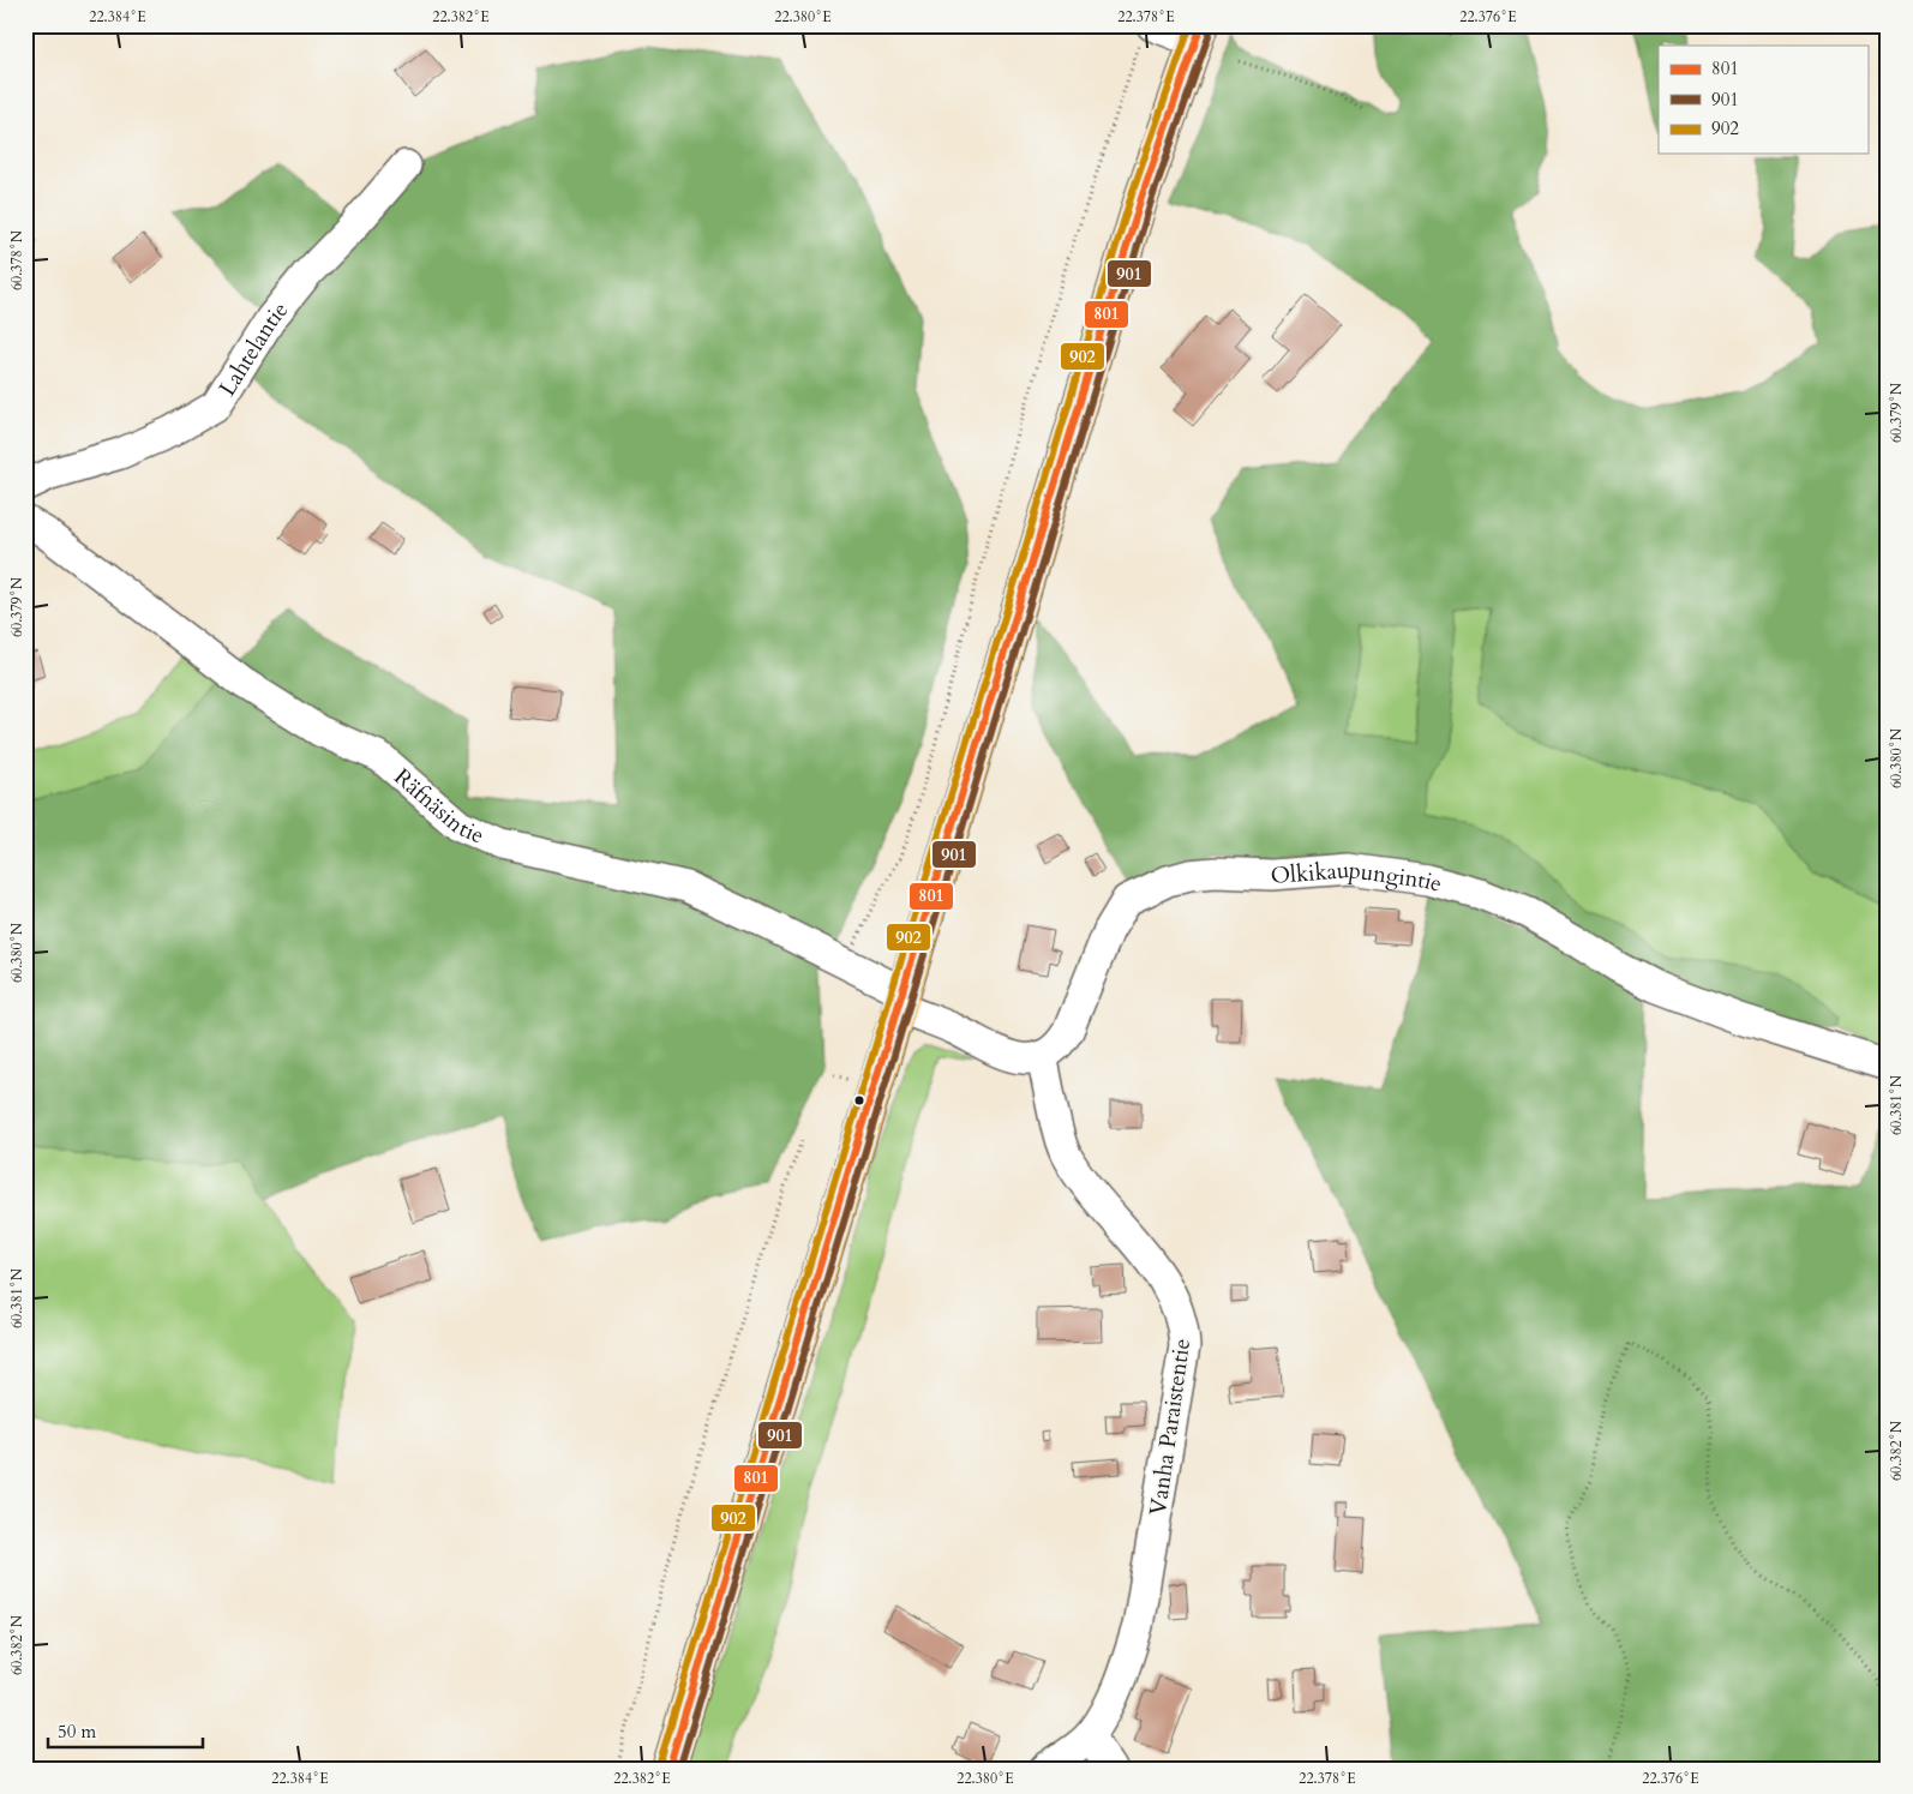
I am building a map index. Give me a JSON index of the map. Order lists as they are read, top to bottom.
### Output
{
  "streets": {
    "street": [
      "Lahtelantie",
      "Räfnäsintie",
      "Olkikaupungintie",
      "Vanha Paraistentie"
    ]
  },
  "crossings": [
    ["Olkikaupungintie", "Vanha Paraistentie"]
  ],
  "lines": ["transit line 801", "transit line 902", "transit line 901"],
  "legend": ["801", "901", "902"],
  "scale_bar": "50 m",
  "coordinates": [
    "22.384°E",
    "22.382°E",
    "22.380°E",
    "22.378°E",
    "22.376°E",
    "60.378°N",
    "60.379°N",
    "60.380°N",
    "60.381°N",
    "60.382°N"
  ]
}
